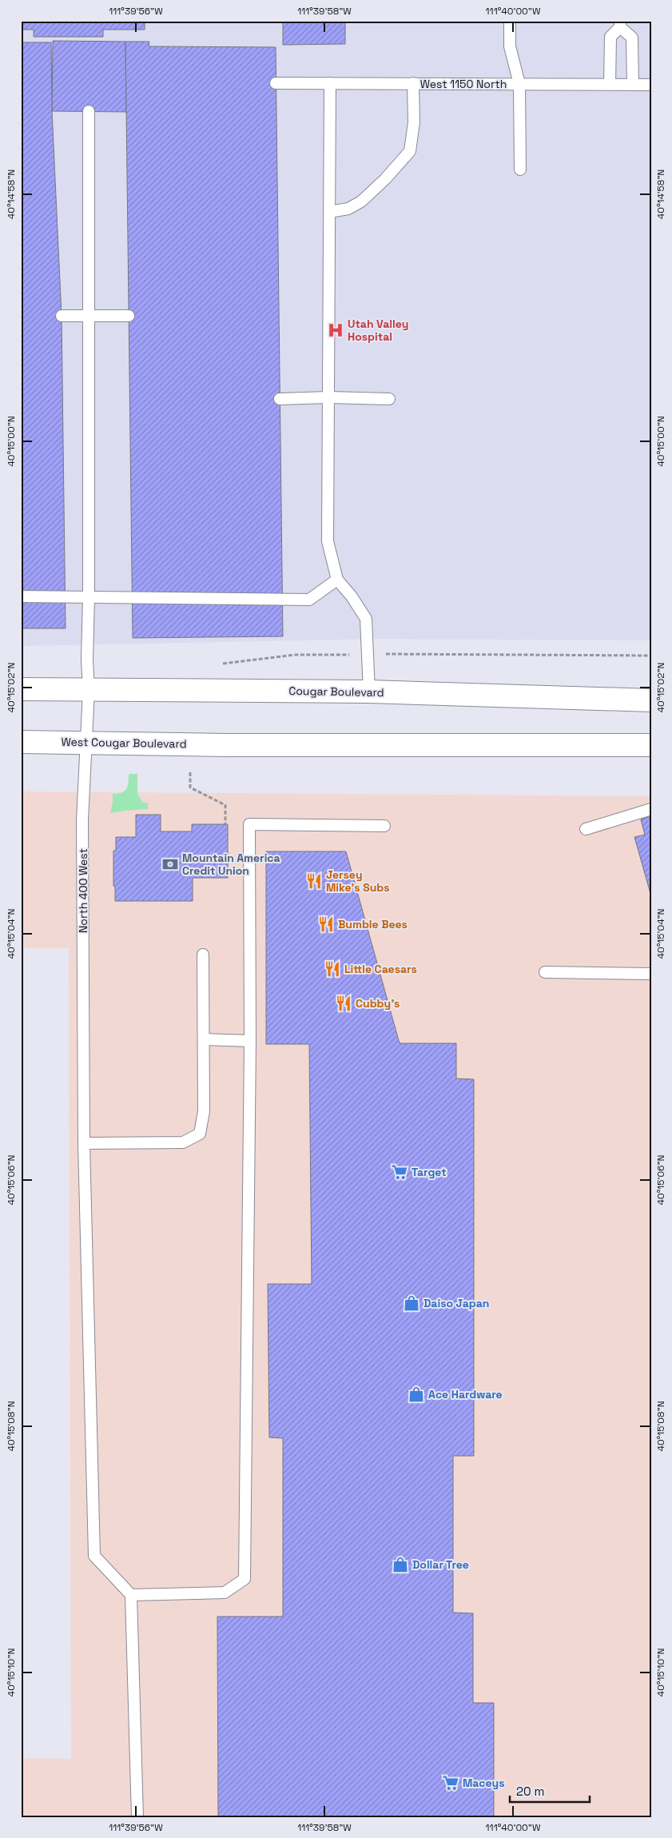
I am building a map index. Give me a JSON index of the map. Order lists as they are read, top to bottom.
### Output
{
  "streets": {
    "main road": ["Cougar Boulevard", "West Cougar Boulevard"],
    "lane": ["West 1150 North", "North 400 West"]
  },
  "crossings": [
    ["Cougar Boulevard", "North 400 West"],
    ["West Cougar Boulevard", "North 400 West"]
  ],
  "places": {
    "hospital": ["Utah Valley Hospital"],
    "bank": ["Mountain America Credit Union"],
    "restaurant": [
      "Jersey Mike's Subs",
      "Bumble Bees",
      "Little Caesars",
      "Cubby's"
    ],
    "supermarket": ["Target", "Maceys"],
    "shop": ["Daiso Japan", "Ace Hardware", "Dollar Tree"]
  },
  "scale_bar": "20 m",
  "coordinates": [
    "111°39'56\"W",
    "111°39'58\"W",
    "111°40'00\"W",
    "40°14'58\"N",
    "40°15'00\"N",
    "40°15'02\"N",
    "40°15'04\"N",
    "40°15'06\"N",
    "40°15'08\"N",
    "40°15'10\"N"
  ]
}
